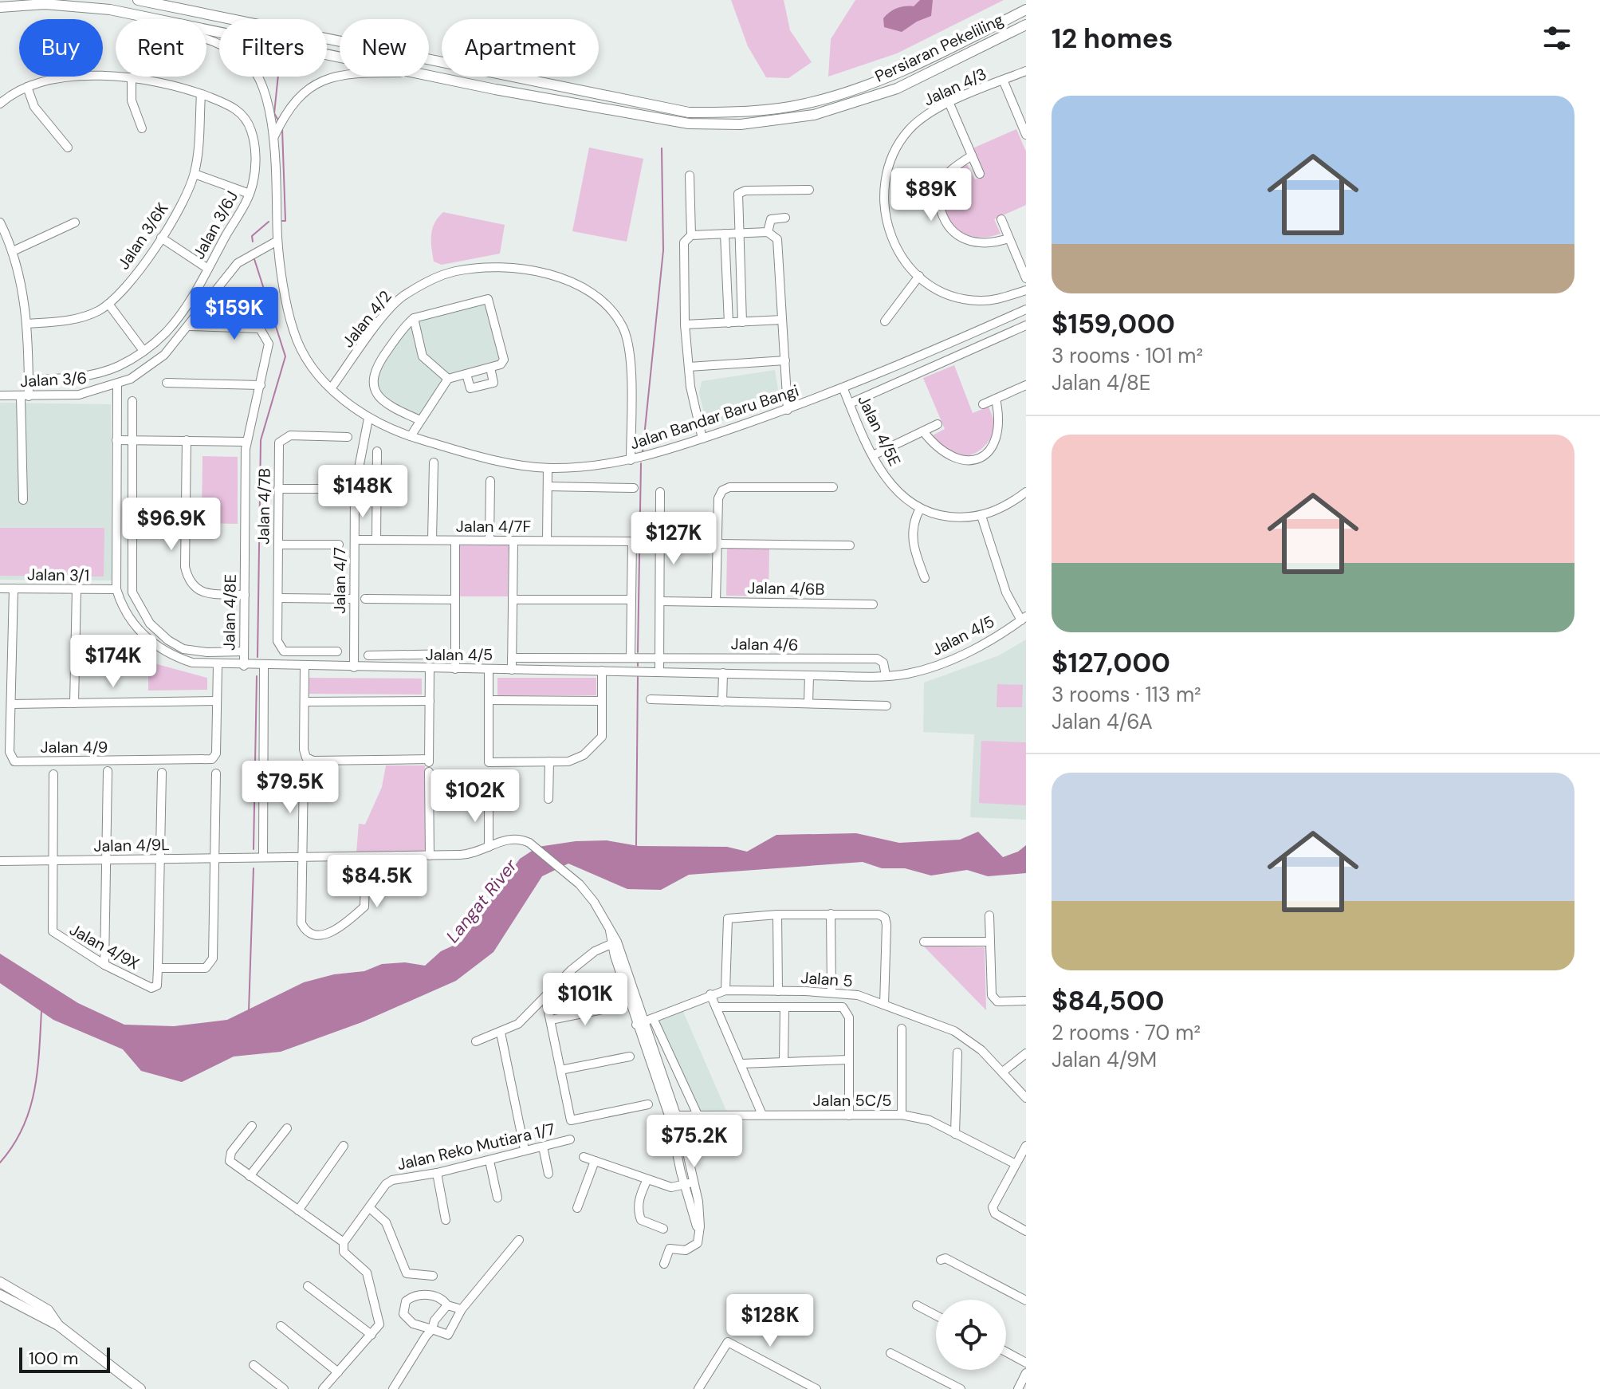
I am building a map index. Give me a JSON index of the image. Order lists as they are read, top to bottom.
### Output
{
  "streets": {
    "main road": ["Persiaran Pekeliling"],
    "street": [
      "Jalan 4/3",
      "Jalan 3/6J",
      "Jalan 3/6K",
      "Jalan 4/2",
      "Jalan 3/6",
      "Jalan Bandar Baru Bangi",
      "Jalan 4/5E",
      "Jalan 4/7B",
      "Jalan 4/7F",
      "Jalan 3/1",
      "Jalan 4/7",
      "Jalan 4/6B",
      "Jalan 4/8E",
      "Jalan 4/5",
      "Jalan 4/6",
      "Jalan 4/9",
      "Jalan 4/9L",
      "Jalan 4/9X",
      "Jalan 5",
      "Jalan 5C/5",
      "Jalan Reko Mutiara 1/7"
    ]
  },
  "crossings": [
    ["Persiaran Pekeliling", "Jalan Bandar Baru Bangi"],
    ["Jalan 3/6J", "Jalan 3/6K"],
    ["Jalan 4/2", "Jalan Bandar Baru Bangi"],
    ["Jalan 3/6", "Jalan Bandar Baru Bangi"],
    ["Jalan 3/6", "Jalan 4/8E"],
    ["Jalan 3/6", "Jalan 4/5"],
    ["Jalan Bandar Baru Bangi", "Jalan 4/5E"],
    ["Jalan Bandar Baru Bangi", "Jalan 4/7"],
    ["Jalan 4/7F", "Jalan 4/7"],
    ["Jalan 3/1", "Jalan 4/5"],
    ["Jalan 3/1", "Jalan 4/9"],
    ["Jalan 4/7", "Jalan 4/5"],
    ["Jalan 4/8E", "Jalan 4/5"],
    ["Jalan 4/5", "Jalan 4/6"],
    ["Jalan 4/5", "Jalan 4/9"],
    ["Jalan 4/9L", "Jalan 4/9X"]
  ],
  "water": ["Langat River"],
  "scale_bar": "100 m",
  "page": {
    "heading": "12 homes",
    "chip": [
      "Buy",
      "Rent",
      "Filters",
      "New",
      "Apartment"
    ],
    "list": [
      {
        "name": "$159,000",
        "note": "3 rooms · 101 m² · Jalan 4/8E"
      },
      {
        "name": "$127,000",
        "note": "3 rooms · 113 m² · Jalan 4/6A"
      },
      {
        "name": "$84,500",
        "note": "2 rooms · 70 m² · Jalan 4/9M"
      }
    ],
    "price": [
      "$89K",
      "$159K",
      "$148K",
      "$96.9K",
      "$127K",
      "$174K",
      "$79.5K",
      "$102K",
      "$84.5K",
      "$101K",
      "$75.2K",
      "$128K"
    ],
    "scale": "100 m"
  }
}
